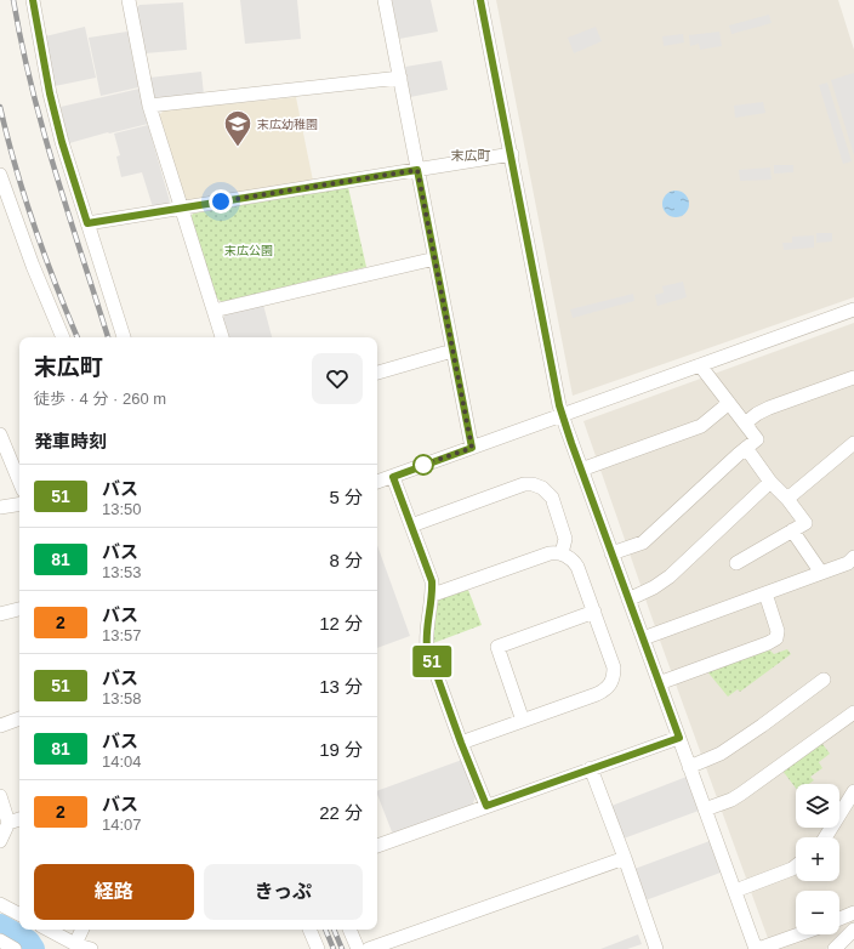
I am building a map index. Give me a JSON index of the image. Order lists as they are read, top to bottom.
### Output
{
  "districts": ["末広町"],
  "parks": ["末広公園"],
  "places": {
    "school or university": ["末広幼稚園"]
  },
  "lines": ["bus line 51"],
  "page": {
    "on_map": "51",
    "heading": [
      ["末広町", "徒歩 · 4 分 · 260 m"],
      "発車時刻"
    ],
    "list": [
      {
        "mark": "51",
        "name": "バス",
        "note": "13:50",
        "value": "5 分"
      },
      {
        "mark": "81",
        "name": "バス",
        "note": "13:53",
        "value": "8 分"
      },
      {
        "mark": "2",
        "name": "バス",
        "note": "13:57",
        "value": "12 分"
      },
      {
        "mark": "51",
        "name": "バス",
        "note": "13:58",
        "value": "13 分"
      },
      {
        "mark": "81",
        "name": "バス",
        "note": "14:04",
        "value": "19 分"
      },
      {
        "mark": "2",
        "name": "バス",
        "note": "14:07",
        "value": "22 分"
      }
    ],
    "map_buttons": ["+", "−"],
    "buttons": ["経路", "きっぷ"]
  }
}
